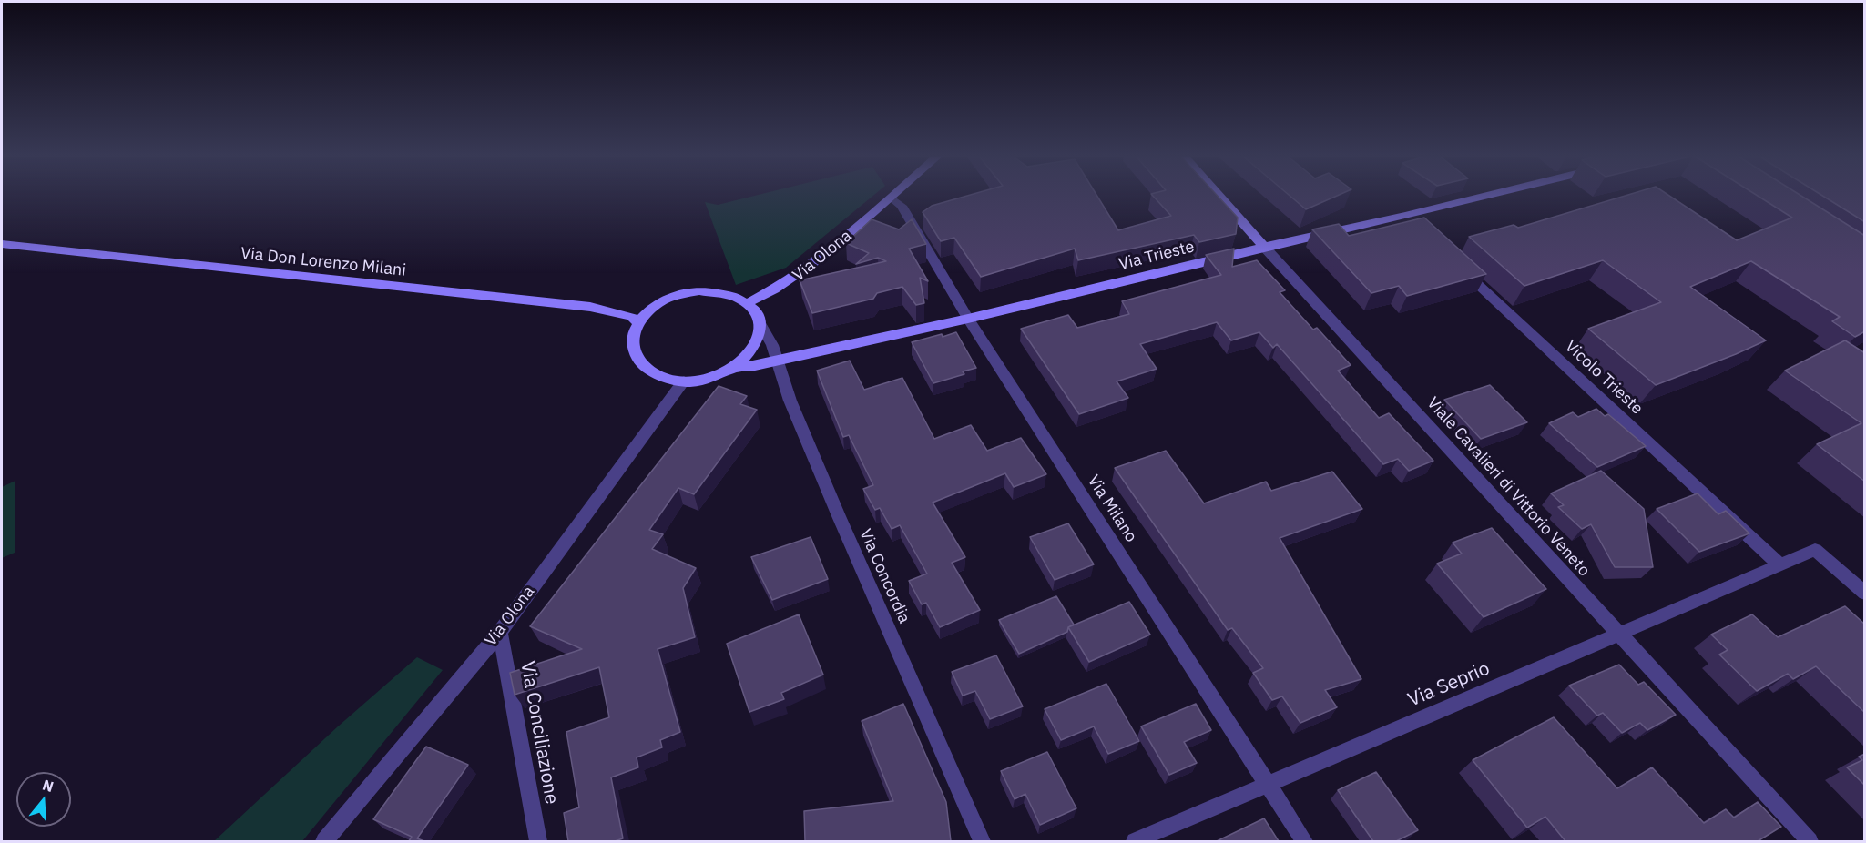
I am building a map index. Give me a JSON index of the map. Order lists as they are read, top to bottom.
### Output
{
  "streets": {
    "street": [
      "Via Olona",
      "Via Trieste",
      "Via Don Lorenzo Milani",
      "Vicolo Trieste",
      "Viale Cavalieri di Vittorio Veneto",
      "Via Milano",
      "Via Concordia",
      "Via Seprio",
      "Via Conciliazione"
    ]
  },
  "crossings": [
    ["Via Olona", "Via Trieste"],
    ["Via Olona", "Via Don Lorenzo Milani"],
    ["Via Olona", "Via Milano"],
    ["Via Olona", "Via Concordia"],
    ["Via Olona", "Via Conciliazione"],
    ["Via Trieste", "Via Don Lorenzo Milani"],
    ["Via Trieste", "Viale Cavalieri di Vittorio Veneto"],
    ["Via Trieste", "Via Milano"],
    ["Via Trieste", "Via Concordia"],
    ["Via Don Lorenzo Milani", "Via Concordia"],
    ["Vicolo Trieste", "Via Seprio"],
    ["Viale Cavalieri di Vittorio Veneto", "Via Seprio"],
    ["Via Milano", "Via Seprio"]
  ],
  "north": "top"
}
